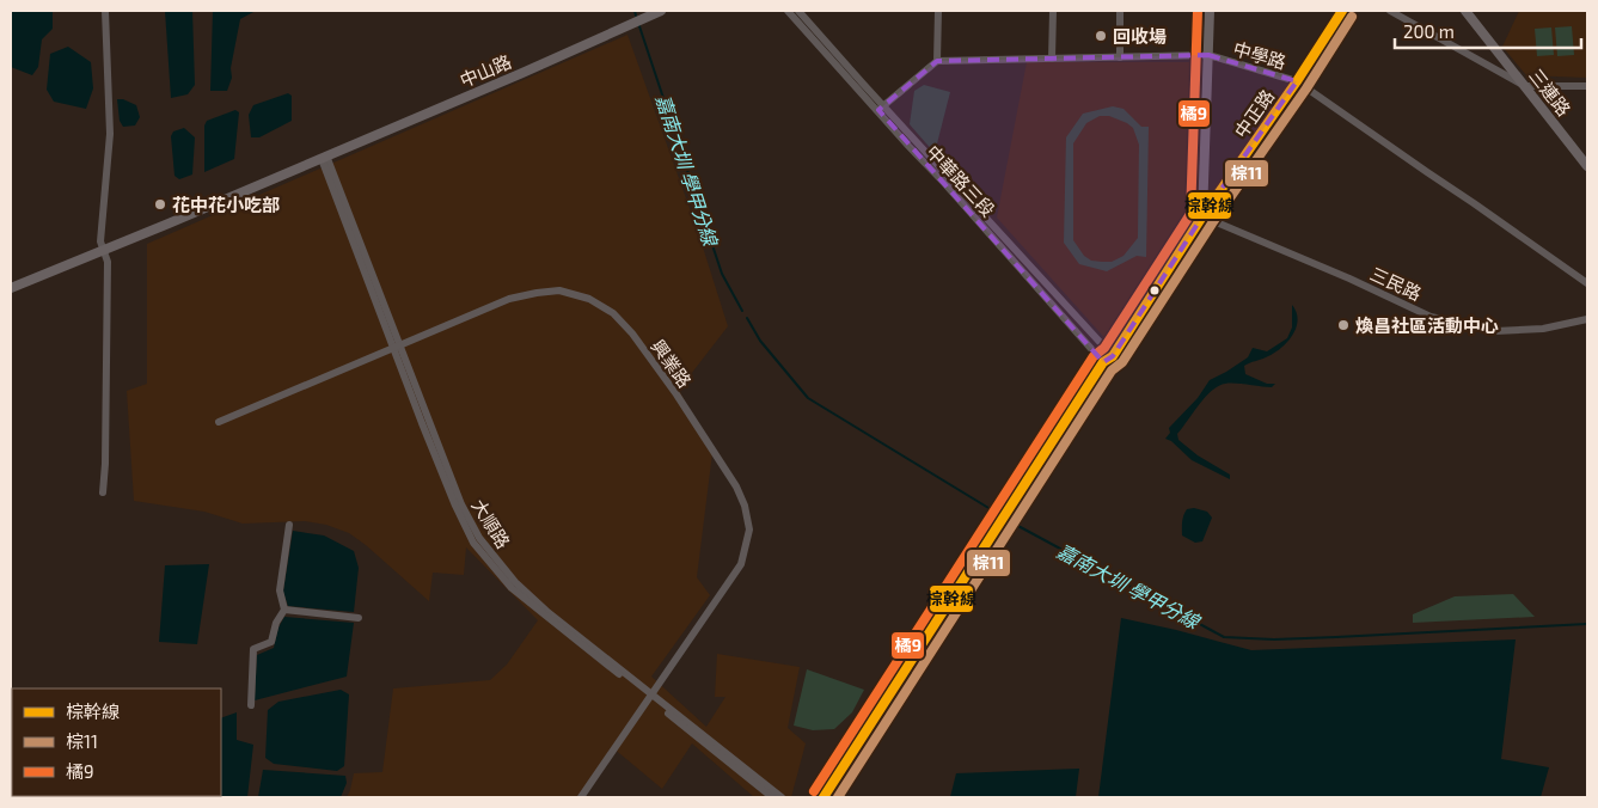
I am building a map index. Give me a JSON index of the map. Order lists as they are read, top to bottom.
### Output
{
  "streets": {
    "main road": ["中山路", "三連路", "中正路"],
    "street": [
      "中學路",
      "中華路三段",
      "三民路",
      "興業路",
      "大順路"
    ]
  },
  "crossings": [
    ["中學路", "中正路"],
    ["中山路", "大順路"],
    ["中正路", "中華路三段"],
    ["中正路", "三民路"],
    ["興業路", "大順路"]
  ],
  "water": ["嘉南大圳 學甲分線"],
  "places": ["回收場", "花中花小吃部", "煥昌社區活動中心"],
  "lines": ["transit line 棕幹線", "transit line 橘9", "transit line 棕11"],
  "legend": ["棕幹線", "棕11", "橘9"],
  "scale_bar": "200 m"
}
